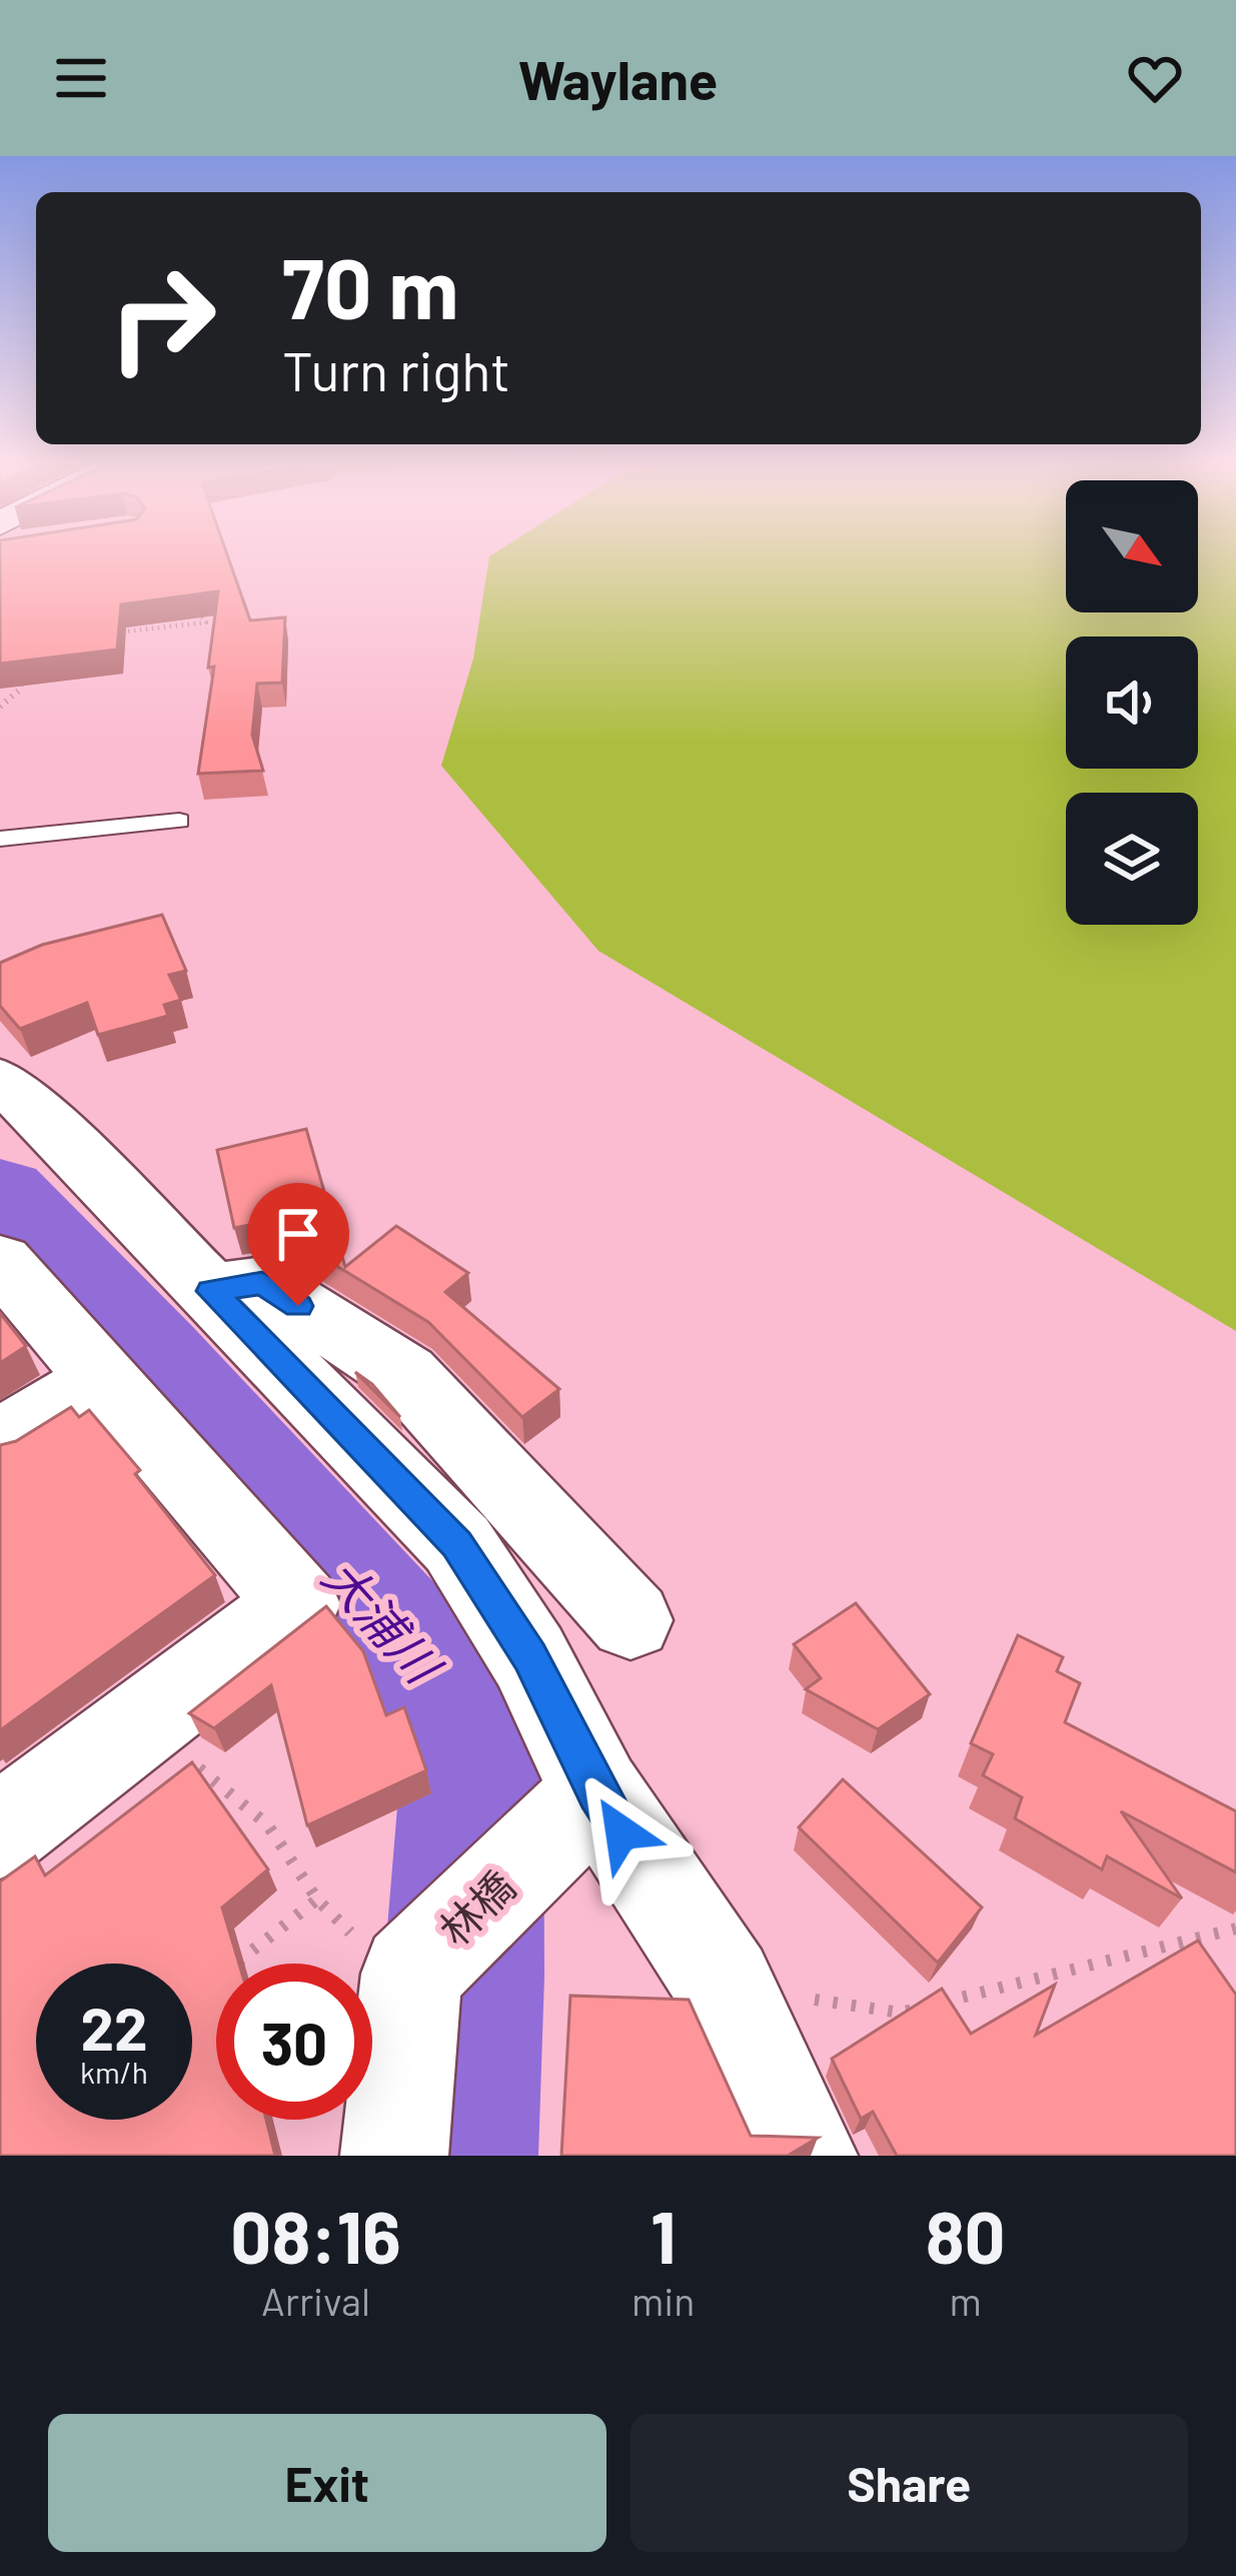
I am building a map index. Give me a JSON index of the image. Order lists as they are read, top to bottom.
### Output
{
  "streets": {
    "street": ["林橋"]
  },
  "water": ["大浦川"],
  "north": "bottom right",
  "page": {
    "header": "Waylane",
    "turn": ["70 m", "Turn right"],
    "speed": "22 km/h",
    "limit": "30",
    "eta": [
      "08:16",
      "Arrival",
      "1",
      "min",
      "80",
      "m"
    ],
    "buttons": ["Exit", "Share"]
  }
}
